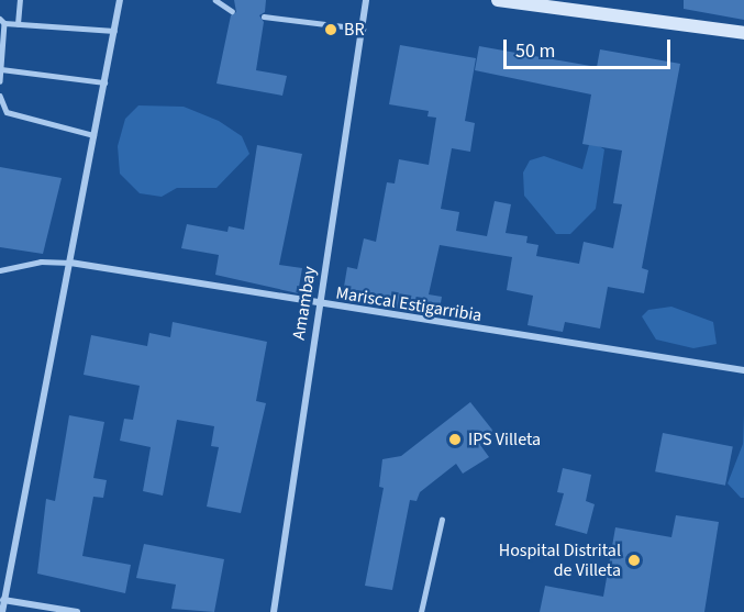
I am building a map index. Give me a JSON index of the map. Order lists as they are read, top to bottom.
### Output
{
  "streets": {
    "street": ["Amambay", "Mariscal Estigarribia"]
  },
  "crossings": [
    ["Amambay", "Mariscal Estigarribia"]
  ],
  "places": ["BR", "IPS Villeta", "Hospital Distrital de Villeta"],
  "scale_bar": "50 m"
}
